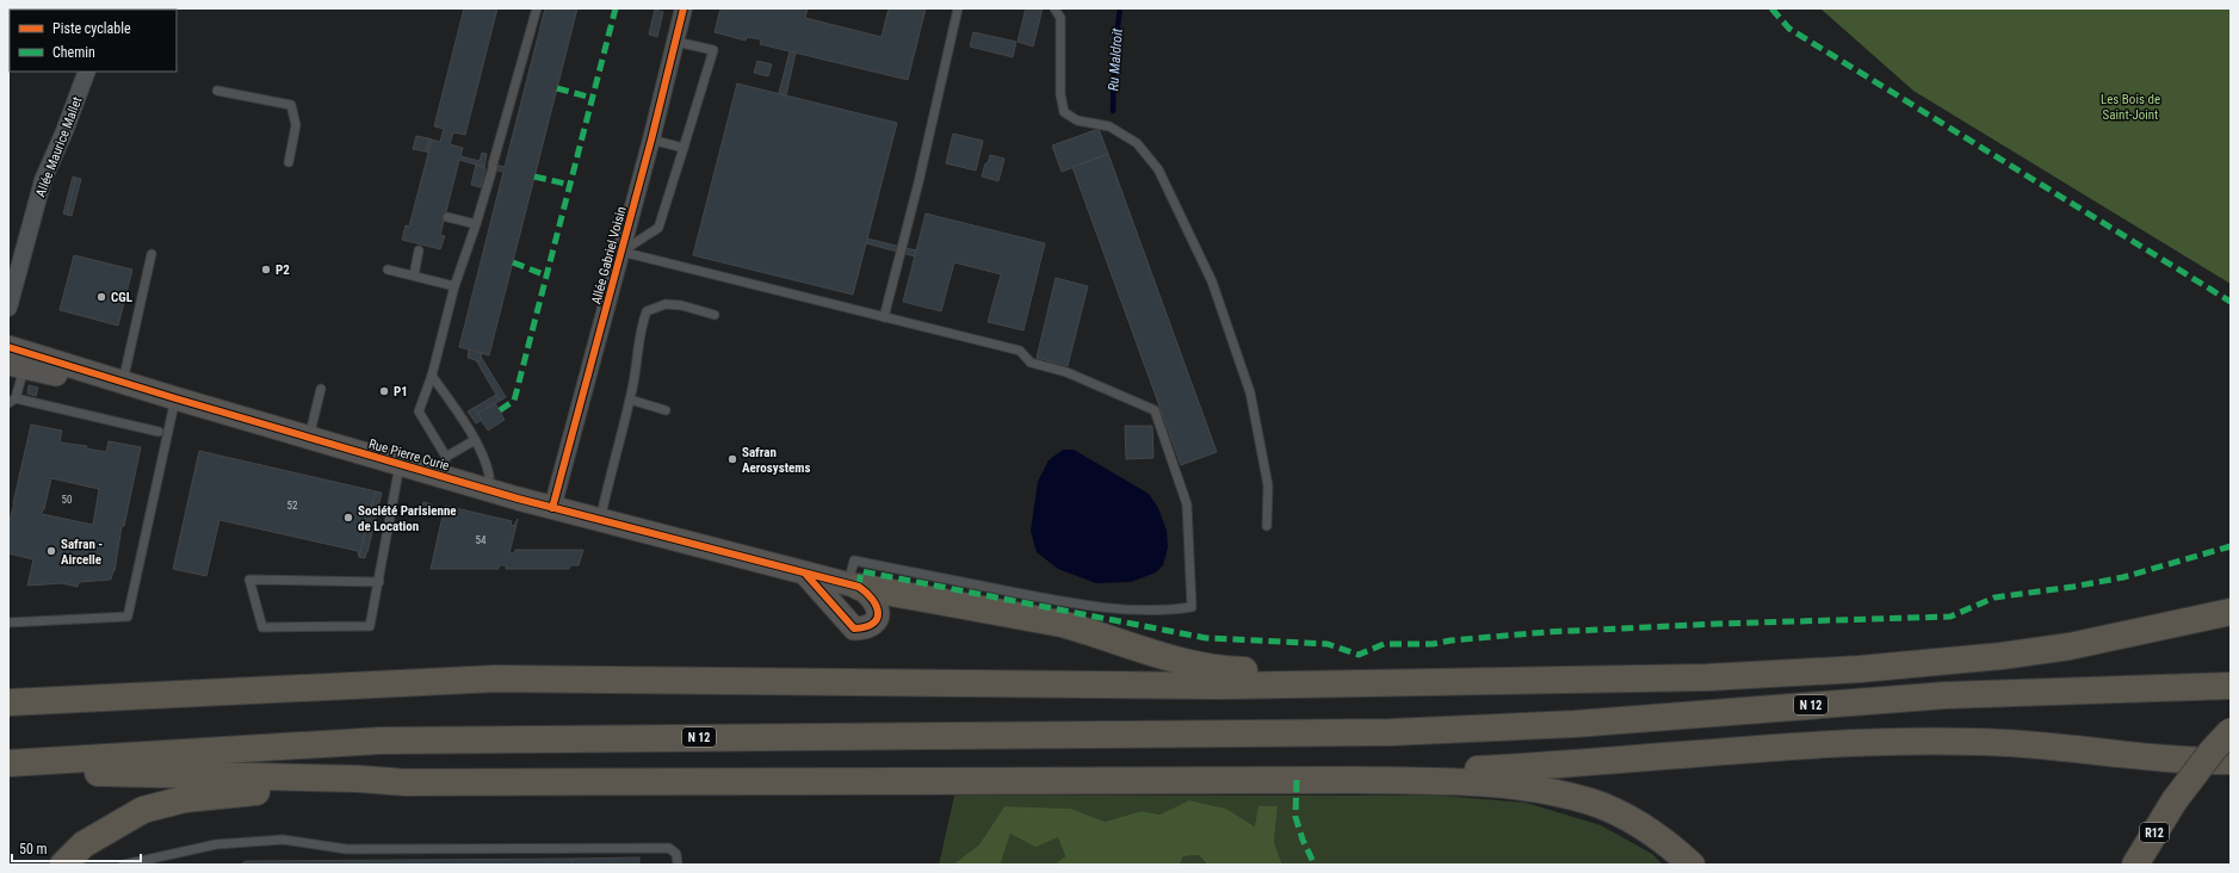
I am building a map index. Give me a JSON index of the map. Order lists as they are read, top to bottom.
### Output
{
  "streets": {
    "highway": ["N 12", "R12"],
    "street": ["Allée Maurice Mallet", "Allée Gabriel Voisin", "Rue Pierre Curie"]
  },
  "crossings": [
    ["Allée Gabriel Voisin", "Rue Pierre Curie"]
  ],
  "water": ["Ru Maldroit"],
  "parks": ["Les Bois de Saint-Joint"],
  "places": [
    "P2",
    "CGL",
    "P1",
    "Safran Aerosystems",
    "Société Parisienne de Location",
    "Safran - Aircelle"
  ],
  "house_numbers": ["50", "52", "54"],
  "legend": ["Piste cyclable", "Chemin"],
  "scale_bar": "50 m"
}
